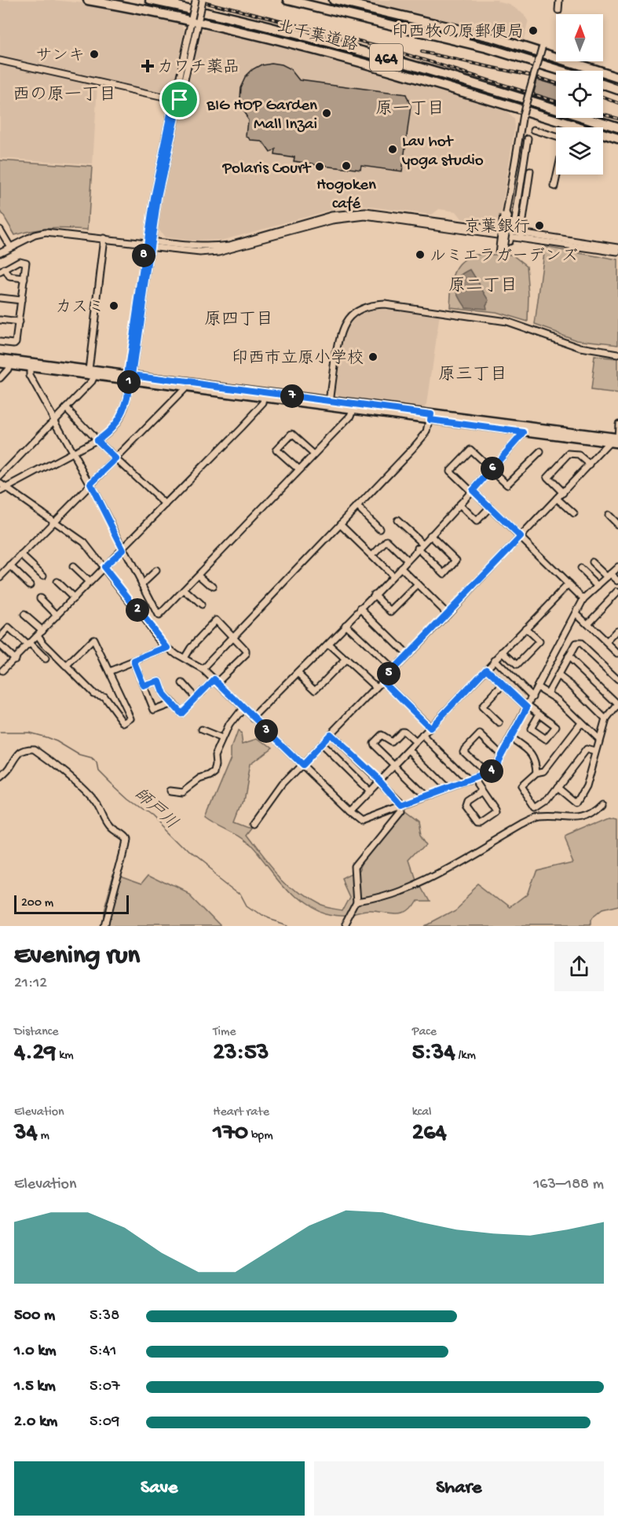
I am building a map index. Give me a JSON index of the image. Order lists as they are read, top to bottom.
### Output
{
  "streets": {
    "highway": ["北千葉道路", "464"]
  },
  "districts": [
    "西の原一丁目",
    "原一丁目",
    "原二丁目",
    "原四丁目",
    "原三丁目"
  ],
  "water": ["師戸川"],
  "places": {
    "other": [
      "印西牧の原郵便局",
      "サンキ",
      "BIG HOP Garden Mall Inzai",
      "Lav hot yoga studio",
      "Hogoken café",
      "Polaris Court",
      "京葉銀行",
      "ルミエラガーデンズ",
      "カスミ",
      "印西市立原小学校"
    ],
    "health": ["カワチ薬品"]
  },
  "scale_bar": "200 m",
  "north": "top",
  "page": {
    "pins": [
      "8",
      "1",
      "7",
      "6",
      "2",
      "5",
      "3",
      "4"
    ],
    "scale": "200 m",
    "heading": ["Evening run", "21:12"],
    "stats": [
      ["Distance", "4.29 km"],
      ["Time", "23:53"],
      ["Pace", "5:34 /km"],
      ["Elevation", "34 m"],
      ["Heart rate", "170 bpm"],
      ["kcal", "264"]
    ],
    "chart": ["Elevation", "163–188 m"],
    "list": [
      {
        "name": "500 m",
        "note": "5:38"
      },
      {
        "name": "1.0 km",
        "note": "5:41"
      },
      {
        "name": "1.5 km",
        "note": "5:07"
      },
      {
        "name": "2.0 km",
        "note": "5:09"
      }
    ],
    "buttons": ["Save", "Share"]
  }
}
